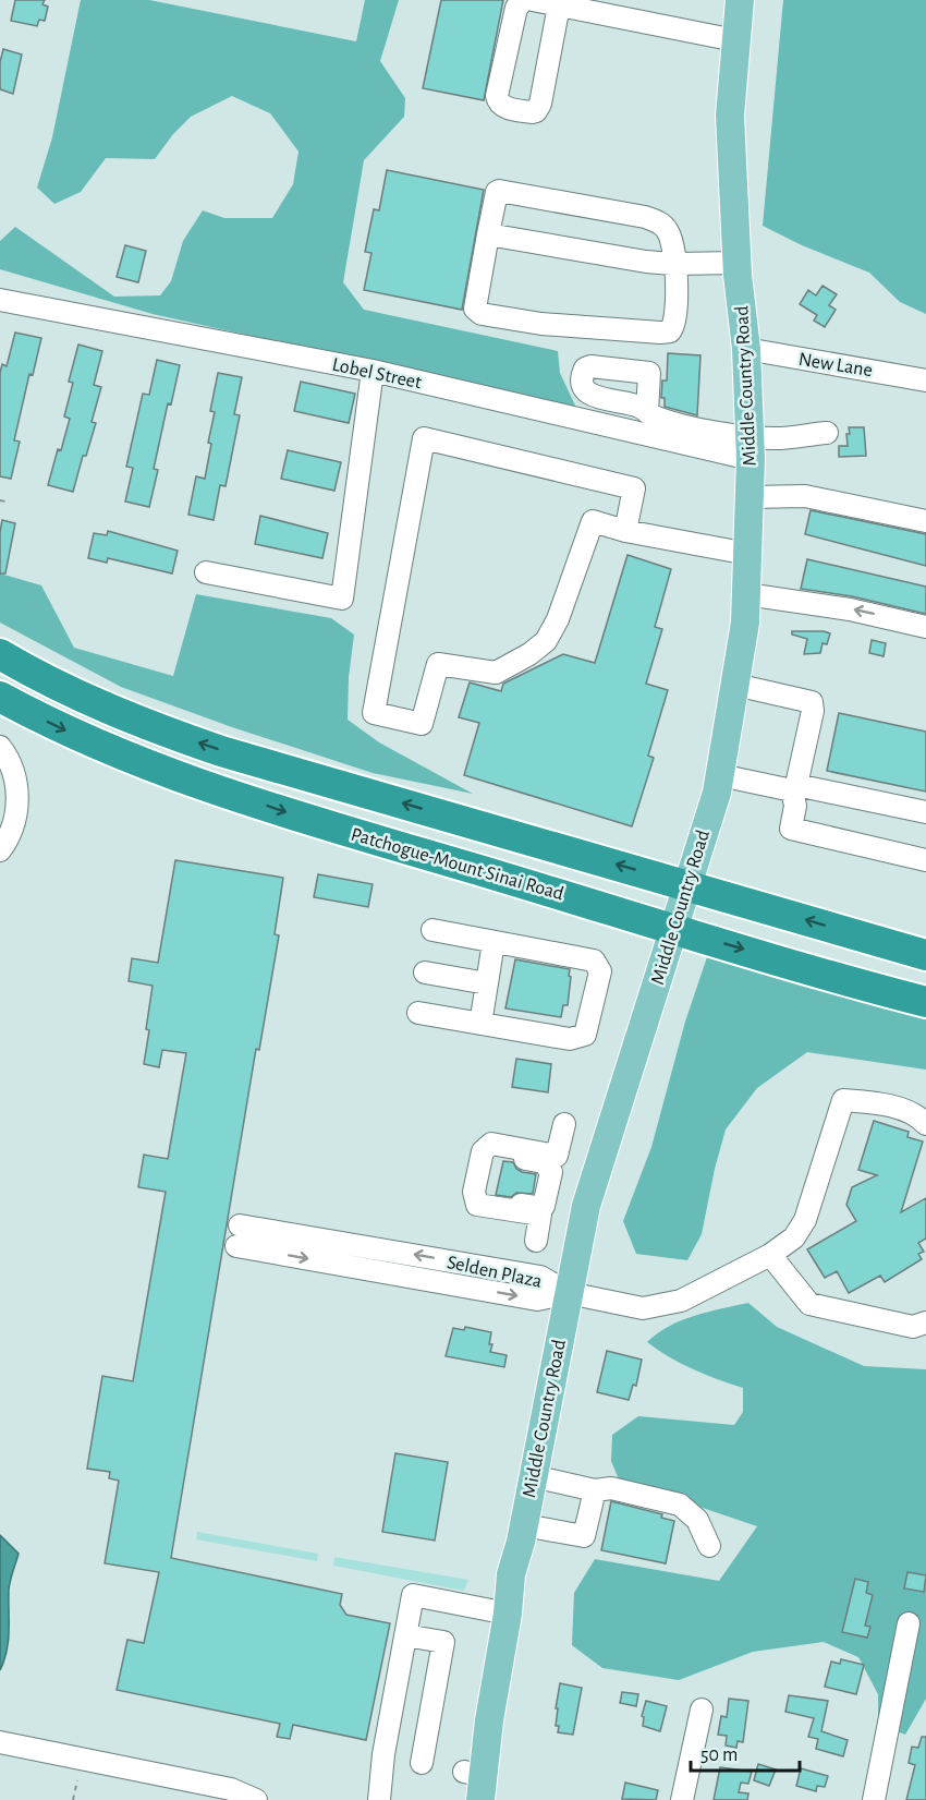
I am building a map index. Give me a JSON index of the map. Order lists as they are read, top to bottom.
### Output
{
  "streets": {
    "highway": ["Patchogue-Mount Sinai Road"],
    "main road": ["Middle Country Road"],
    "street": ["New Lane", "Lobel Street", "Selden Plaza"]
  },
  "crossings": [
    ["New Lane", "Middle Country Road"],
    ["Lobel Street", "Middle Country Road"],
    ["Middle Country Road", "Patchogue-Mount Sinai Road"],
    ["Middle Country Road", "Selden Plaza"]
  ],
  "scale_bar": "50 m"
}
